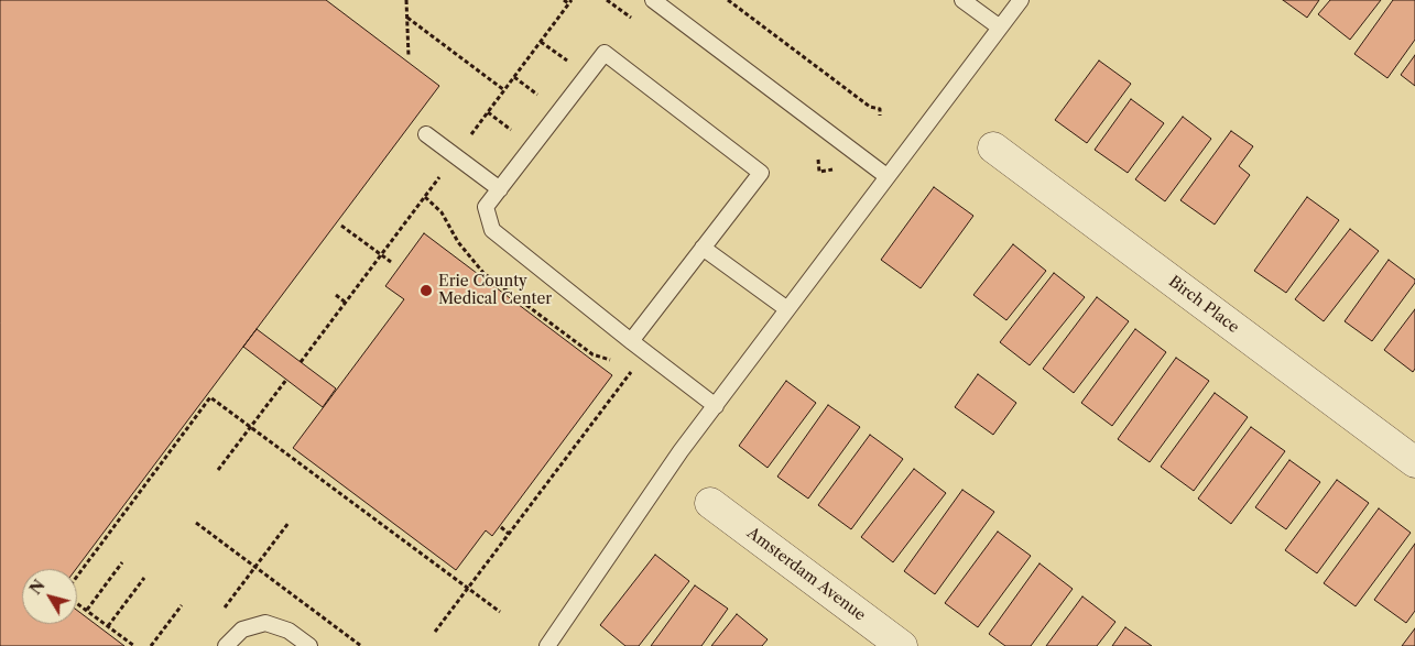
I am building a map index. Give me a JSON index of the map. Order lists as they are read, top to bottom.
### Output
{
  "streets": {
    "street": ["Birch Place", "Amsterdam Avenue"]
  },
  "places": ["Erie County Medical Center"],
  "north": "top left"
}
